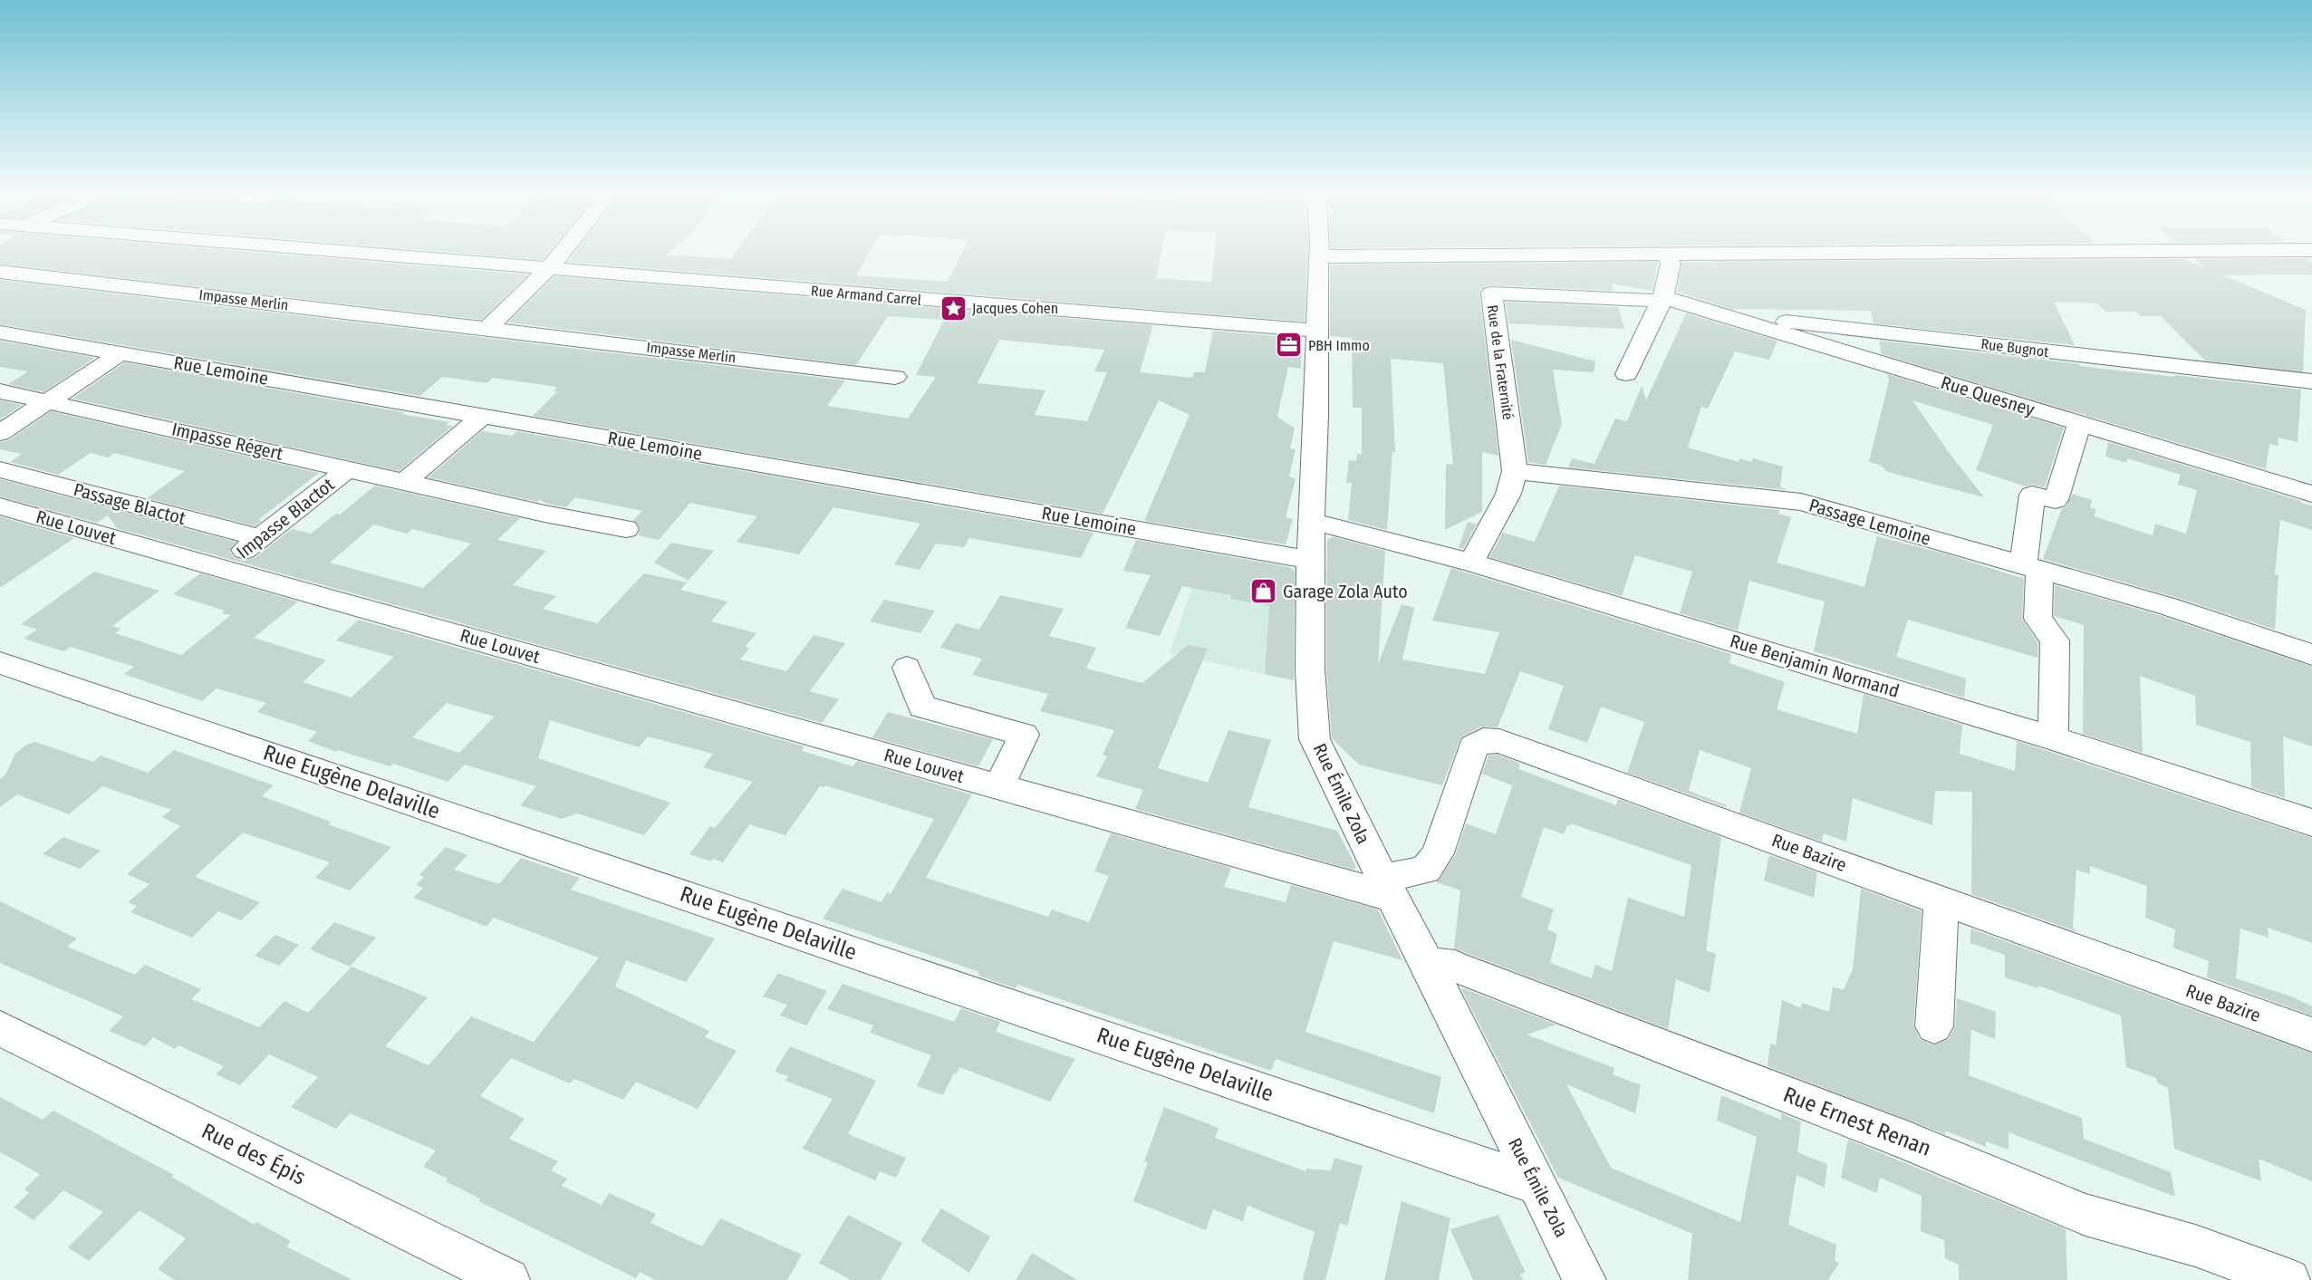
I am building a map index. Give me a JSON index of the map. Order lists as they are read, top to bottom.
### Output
{
  "streets": {
    "street": [
      "Rue Armand Carrel",
      "Impasse Merlin",
      "Rue Bugnot",
      "Rue de la Fraternité",
      "Rue Lemoine",
      "Rue Quesney",
      "Impasse Régert",
      "Passage Blactot",
      "Impasse Blactot",
      "Passage Lemoine",
      "Rue Louvet",
      "Rue Benjamin Normand",
      "Rue Eugène Delaville",
      "Rue Émile Zola",
      "Rue Bazire",
      "Rue Ernest Renan",
      "Rue des Épis"
    ]
  },
  "crossings": [
    ["Rue Armand Carrel", "Rue Émile Zola"],
    ["Rue Bugnot", "Rue Quesney"],
    ["Rue de la Fraternité", "Rue Quesney"],
    ["Rue de la Fraternité", "Passage Lemoine"],
    ["Rue Lemoine", "Rue Émile Zola"],
    ["Impasse Régert", "Impasse Blactot"],
    ["Passage Blactot", "Impasse Blactot"],
    ["Impasse Blactot", "Rue Louvet"],
    ["Rue Louvet", "Rue Émile Zola"],
    ["Rue Louvet", "Rue Bazire"],
    ["Rue Benjamin Normand", "Rue Émile Zola"],
    ["Rue Eugène Delaville", "Rue Émile Zola"],
    ["Rue Émile Zola", "Rue Bazire"],
    ["Rue Émile Zola", "Rue Ernest Renan"]
  ],
  "places": {
    "place": ["Jacques Cohen"],
    "office": ["PBH Immo"],
    "shop": ["Garage Zola Auto"]
  }
}
